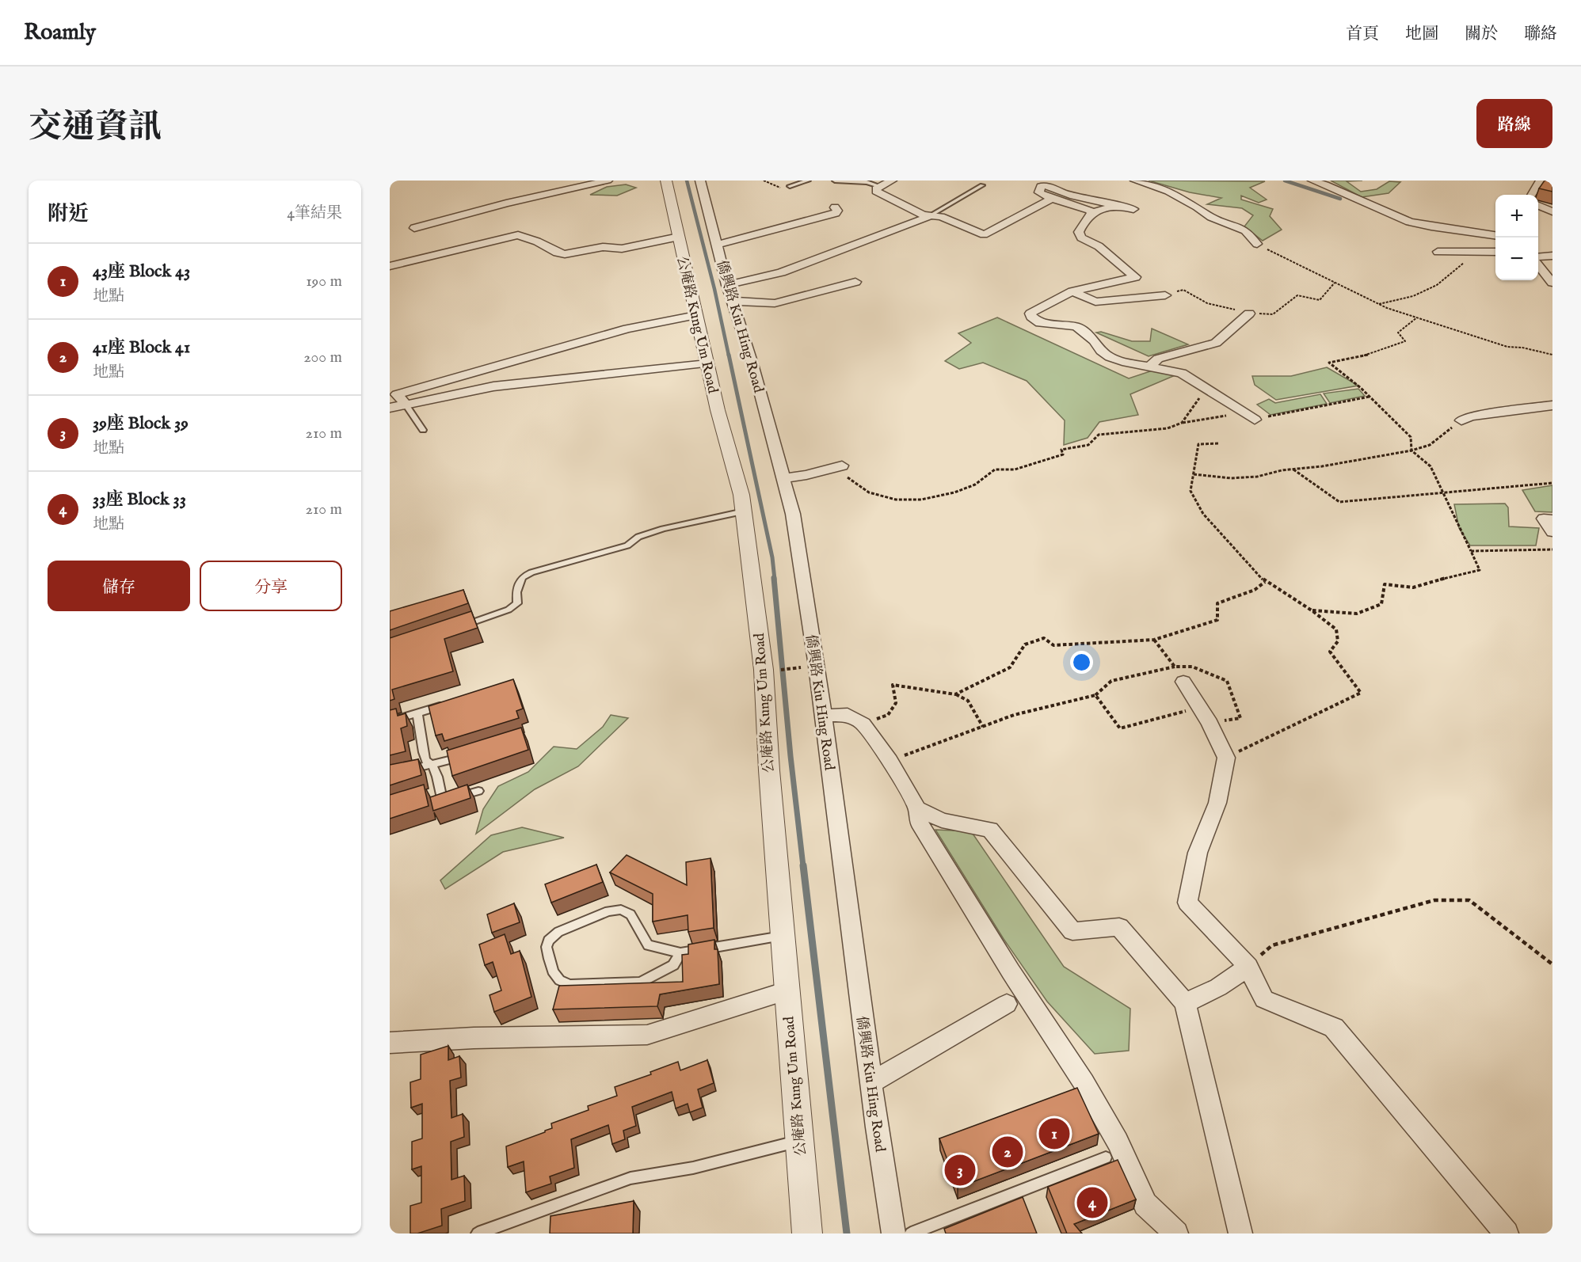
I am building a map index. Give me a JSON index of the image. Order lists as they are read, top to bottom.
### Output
{
  "streets": {
    "street": ["公庵路 Kung Um Road", "僑興路 Kiu Hing Road"]
  },
  "page": {
    "header": "Roamly",
    "nav": [
      "首頁",
      "地圖",
      "關於",
      "聯絡"
    ],
    "title": "交通資訊",
    "buttons": [
      "路線",
      ["儲存", "分享"]
    ],
    "heading": ["附近", "4筆結果"],
    "map_buttons": ["+", "−"],
    "list": [
      {
        "mark": "1",
        "name": "43座 Block 43",
        "note": "地點",
        "value": "190 m"
      },
      {
        "mark": "2",
        "name": "41座 Block 41",
        "note": "地點",
        "value": "200 m"
      },
      {
        "mark": "3",
        "name": "39座 Block 39",
        "note": "地點",
        "value": "210 m"
      },
      {
        "mark": "4",
        "name": "33座 Block 33",
        "note": "地點",
        "value": "210 m"
      }
    ],
    "pins": [
      "1",
      "2",
      "3",
      "4"
    ]
  }
}
